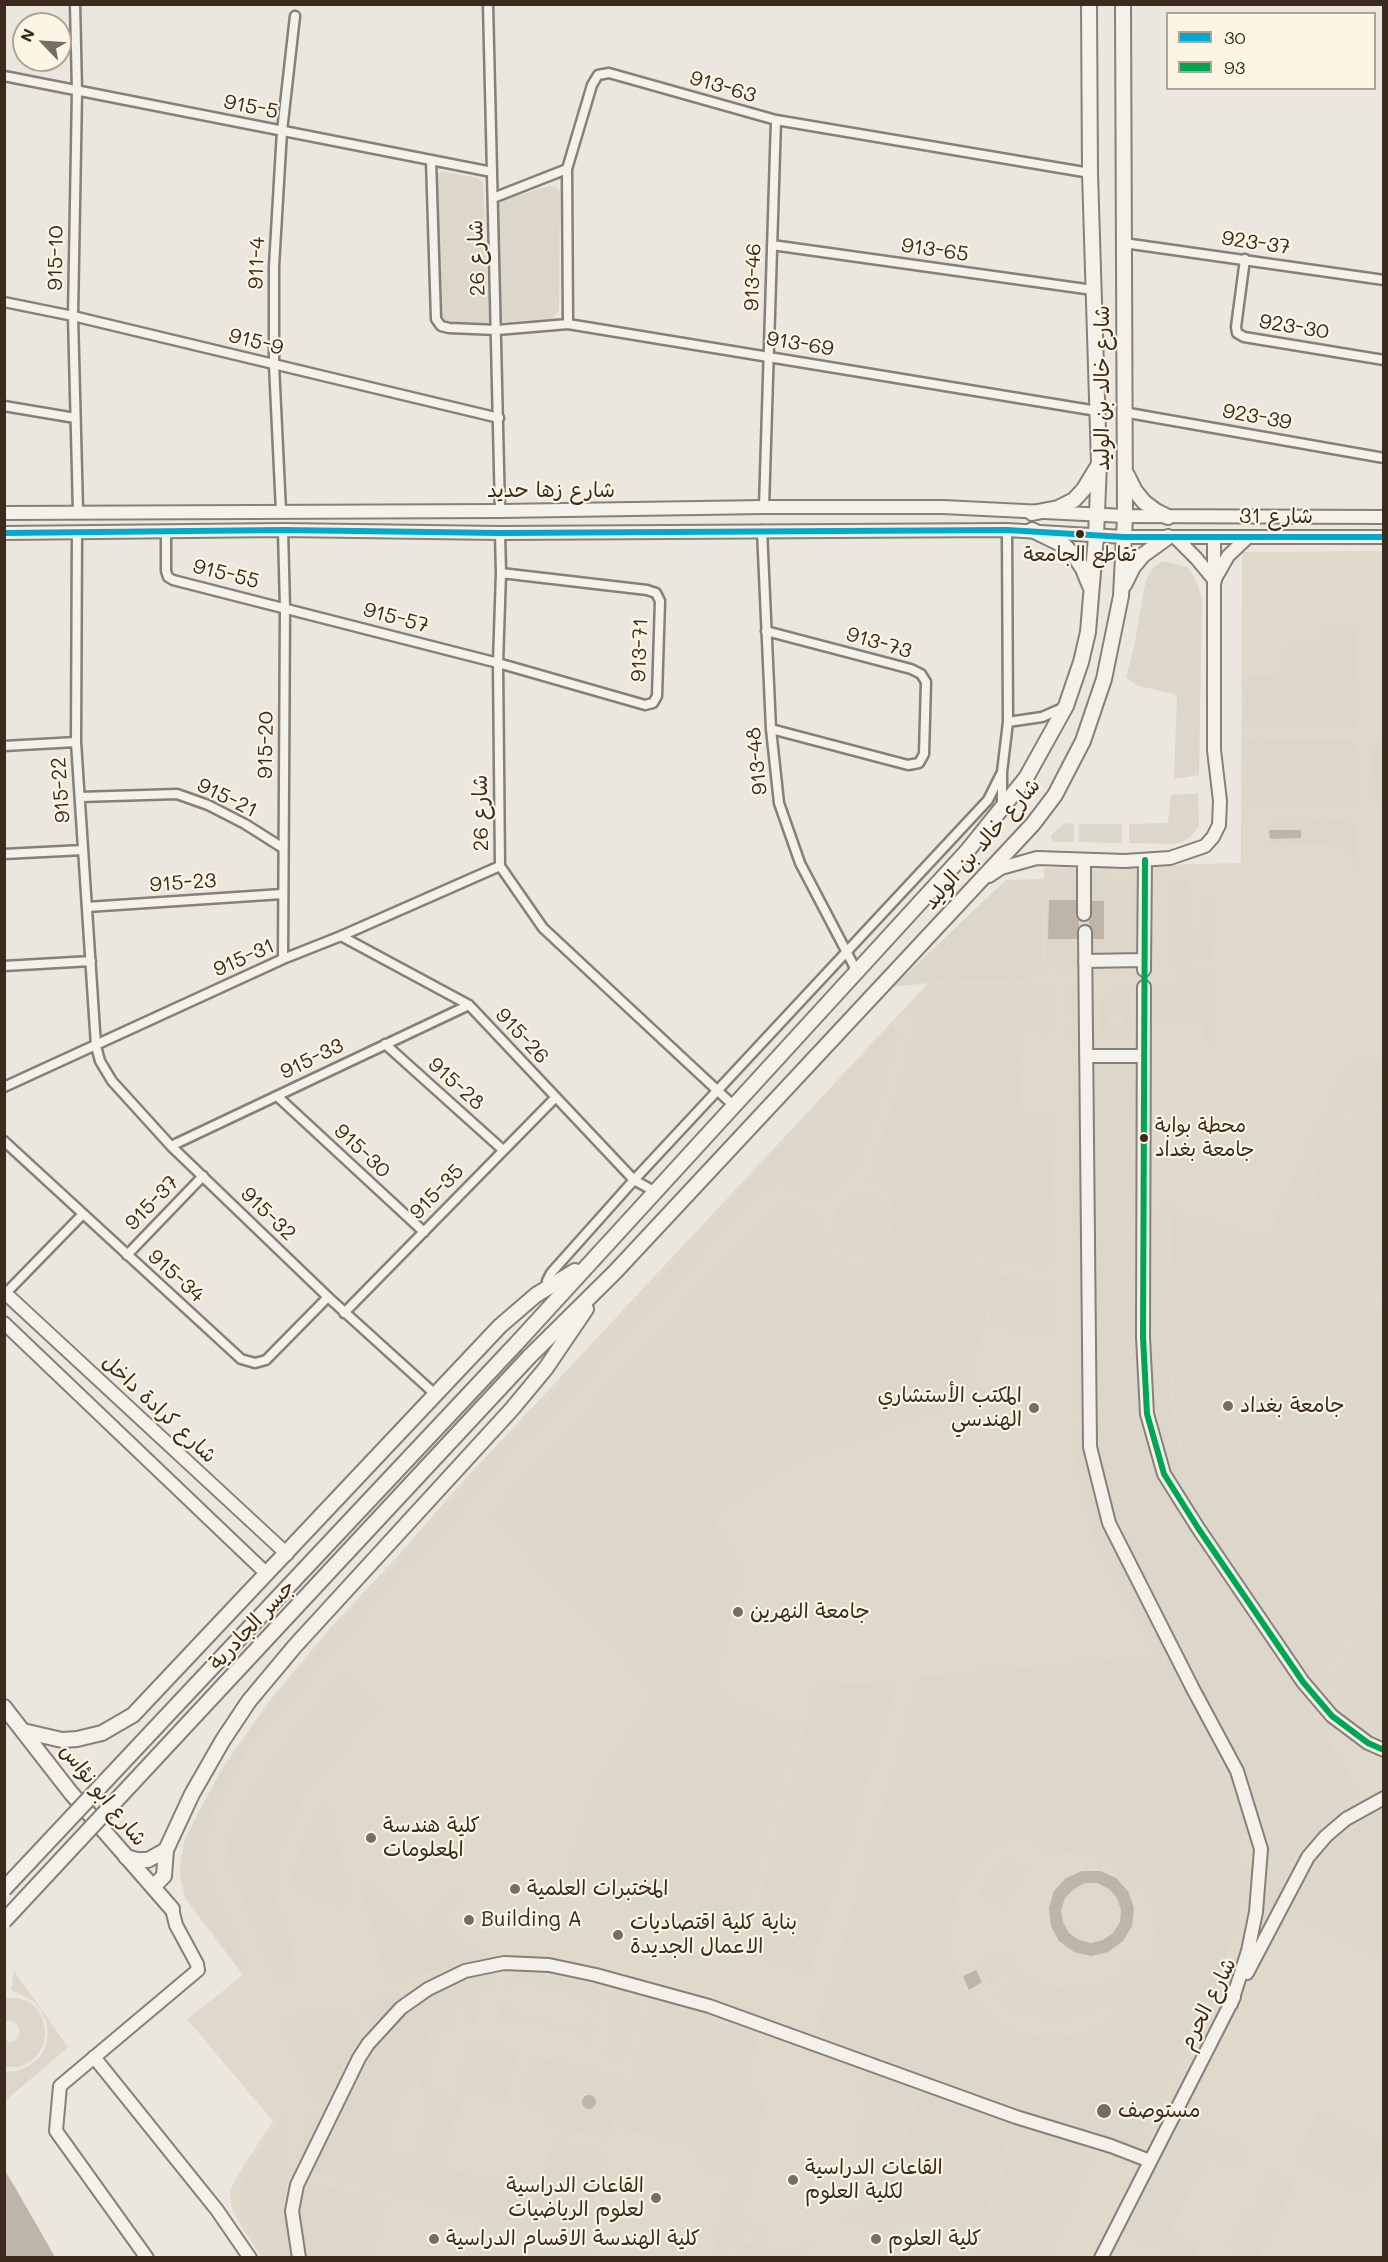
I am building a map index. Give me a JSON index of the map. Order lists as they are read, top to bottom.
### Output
{
  "streets": {
    "main road": ["شارع خالد بن الوليد", "جسر الجادرية", "شارع ابو نؤاس"],
    "street": [
      "913-63",
      "915-5",
      "923-37",
      "913-65",
      "915-10",
      "شارع 26",
      "911-4",
      "913-46",
      "923-30",
      "915-9",
      "913-69",
      "923-39",
      "شارع زها حديد",
      "شارع 31",
      "915-55",
      "915-57",
      "913-73",
      "913-71",
      "915-20",
      "913-48",
      "915-22",
      "915-21",
      "915-23",
      "915-31",
      "915-26",
      "915-33",
      "915-28",
      "915-30",
      "915-35",
      "915-37",
      "915-32",
      "915-34",
      "شارع كرادة داخل",
      "شارع الحرم"
    ]
  },
  "crossings": [
    ["913-63", "913-46"],
    ["913-63", "913-69"],
    ["913-63", "شارع خالد بن الوليد"],
    ["915-5", "915-10"],
    ["915-5", "شارع 26"],
    ["915-5", "911-4"],
    ["915-5", "913-69"],
    ["923-37", "923-30"],
    ["923-37", "شارع خالد بن الوليد"],
    ["913-65", "913-46"],
    ["913-65", "شارع خالد بن الوليد"],
    ["915-10", "915-9"],
    ["915-10", "شارع زها حديد"],
    ["شارع 26", "915-9"],
    ["شارع 26", "913-69"],
    ["شارع 26", "شارع خالد بن الوليد"],
    ["شارع 26", "شارع زها حديد"],
    ["شارع 26", "915-57"],
    ["شارع 26", "913-71"],
    ["شارع 26", "915-31"],
    ["911-4", "915-9"],
    ["911-4", "شارع زها حديد"],
    ["913-46", "913-69"],
    ["913-46", "شارع زها حديد"],
    ["913-69", "شارع خالد بن الوليد"],
    ["شارع خالد بن الوليد", "923-39"],
    ["شارع خالد بن الوليد", "شارع زها حديد"],
    ["شارع خالد بن الوليد", "شارع 31"],
    ["شارع خالد بن الوليد", "913-48"],
    ["شارع خالد بن الوليد", "915-26"],
    ["شارع خالد بن الوليد", "جسر الجادرية"],
    ["شارع زها حديد", "شارع 31"],
    ["شارع زها حديد", "915-55"],
    ["شارع زها حديد", "915-20"],
    ["شارع زها حديد", "913-48"],
    ["شارع زها حديد", "915-22"],
    ["915-55", "915-57"],
    ["915-55", "915-20"],
    ["915-57", "913-71"],
    ["915-57", "915-20"],
    ["913-73", "913-48"],
    ["915-20", "915-21"],
    ["915-20", "915-23"],
    ["915-20", "915-31"],
    ["915-22", "915-21"],
    ["915-22", "915-23"],
    ["915-22", "915-31"],
    ["915-22", "915-32"],
    ["915-31", "915-26"],
    ["915-31", "915-32"],
    ["915-26", "915-33"],
    ["915-26", "915-35"],
    ["915-33", "915-28"],
    ["915-33", "915-30"],
    ["915-33", "915-32"],
    ["915-28", "915-35"],
    ["915-30", "915-35"],
    ["915-35", "915-32"],
    ["915-37", "915-32"],
    ["915-37", "915-34"],
    ["915-32", "915-34"]
  ],
  "places": [
    "تقاطع الجامعة",
    "محطة بوابة جامعة بغداد",
    "جامعة بغداد",
    "المكتب الأستشاري الهندسي",
    "جامعة النهرين",
    "كلية هندسة المعلومات",
    "المختبرات العلمية",
    "Building A",
    "بناية كلية اقتصاديات الاعمال الجديدة",
    "مستوصف",
    "القاعات الدراسية لكلية العلوم",
    "القاعات الدراسية لعلوم الرياضيات",
    "كلية الهندسة الاقسام الدراسية",
    "كلية العلوم"
  ],
  "lines": ["transit line 30", "transit line 93"],
  "legend": ["30", "93"],
  "north": "top left"
}
